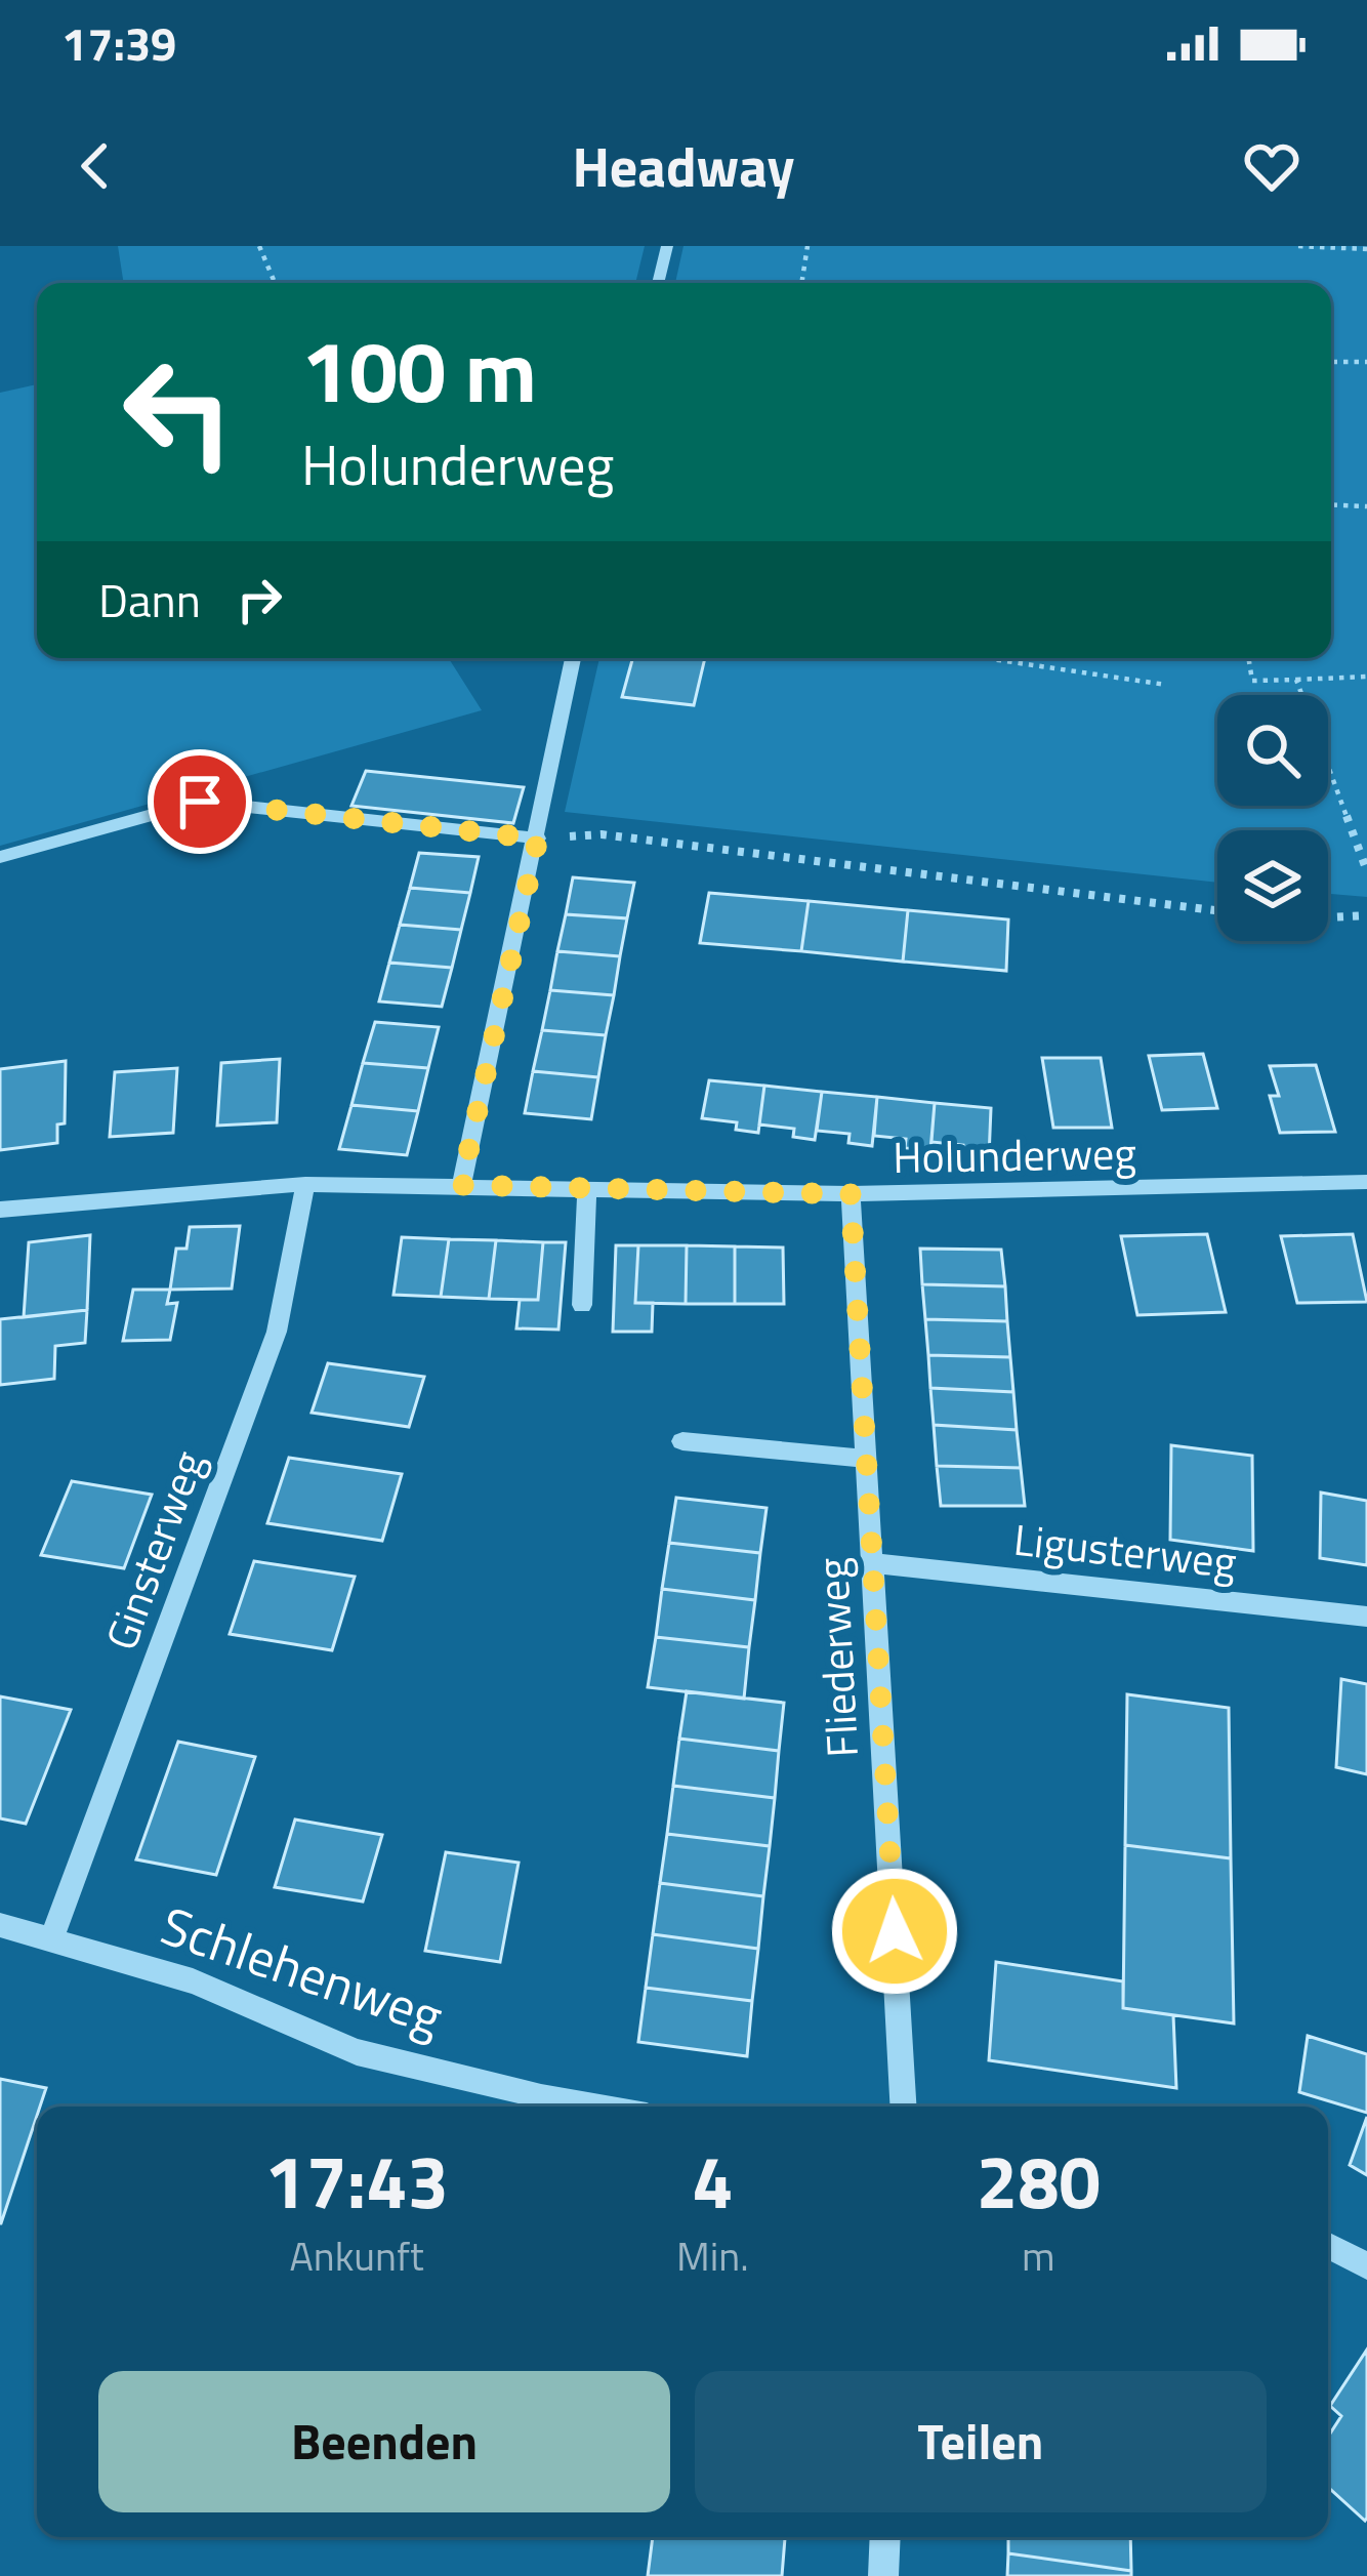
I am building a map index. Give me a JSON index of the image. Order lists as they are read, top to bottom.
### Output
{
  "streets": {
    "street": [
      "Holunderweg",
      "Ginsterweg",
      "Ligusterweg",
      "Fliederweg",
      "Schlehenweg"
    ]
  },
  "crossings": [
    ["Holunderweg", "Ginsterweg"],
    ["Holunderweg", "Fliederweg"],
    ["Ginsterweg", "Schlehenweg"],
    ["Ligusterweg", "Fliederweg"]
  ],
  "page": {
    "status": "17:39",
    "header": "Headway",
    "turn": ["100 m", "Holunderweg"],
    "then": "Dann",
    "eta": [
      "17:43",
      "Ankunft",
      "4",
      "Min.",
      "280",
      "m"
    ],
    "buttons": ["Beenden", "Teilen"]
  }
}
